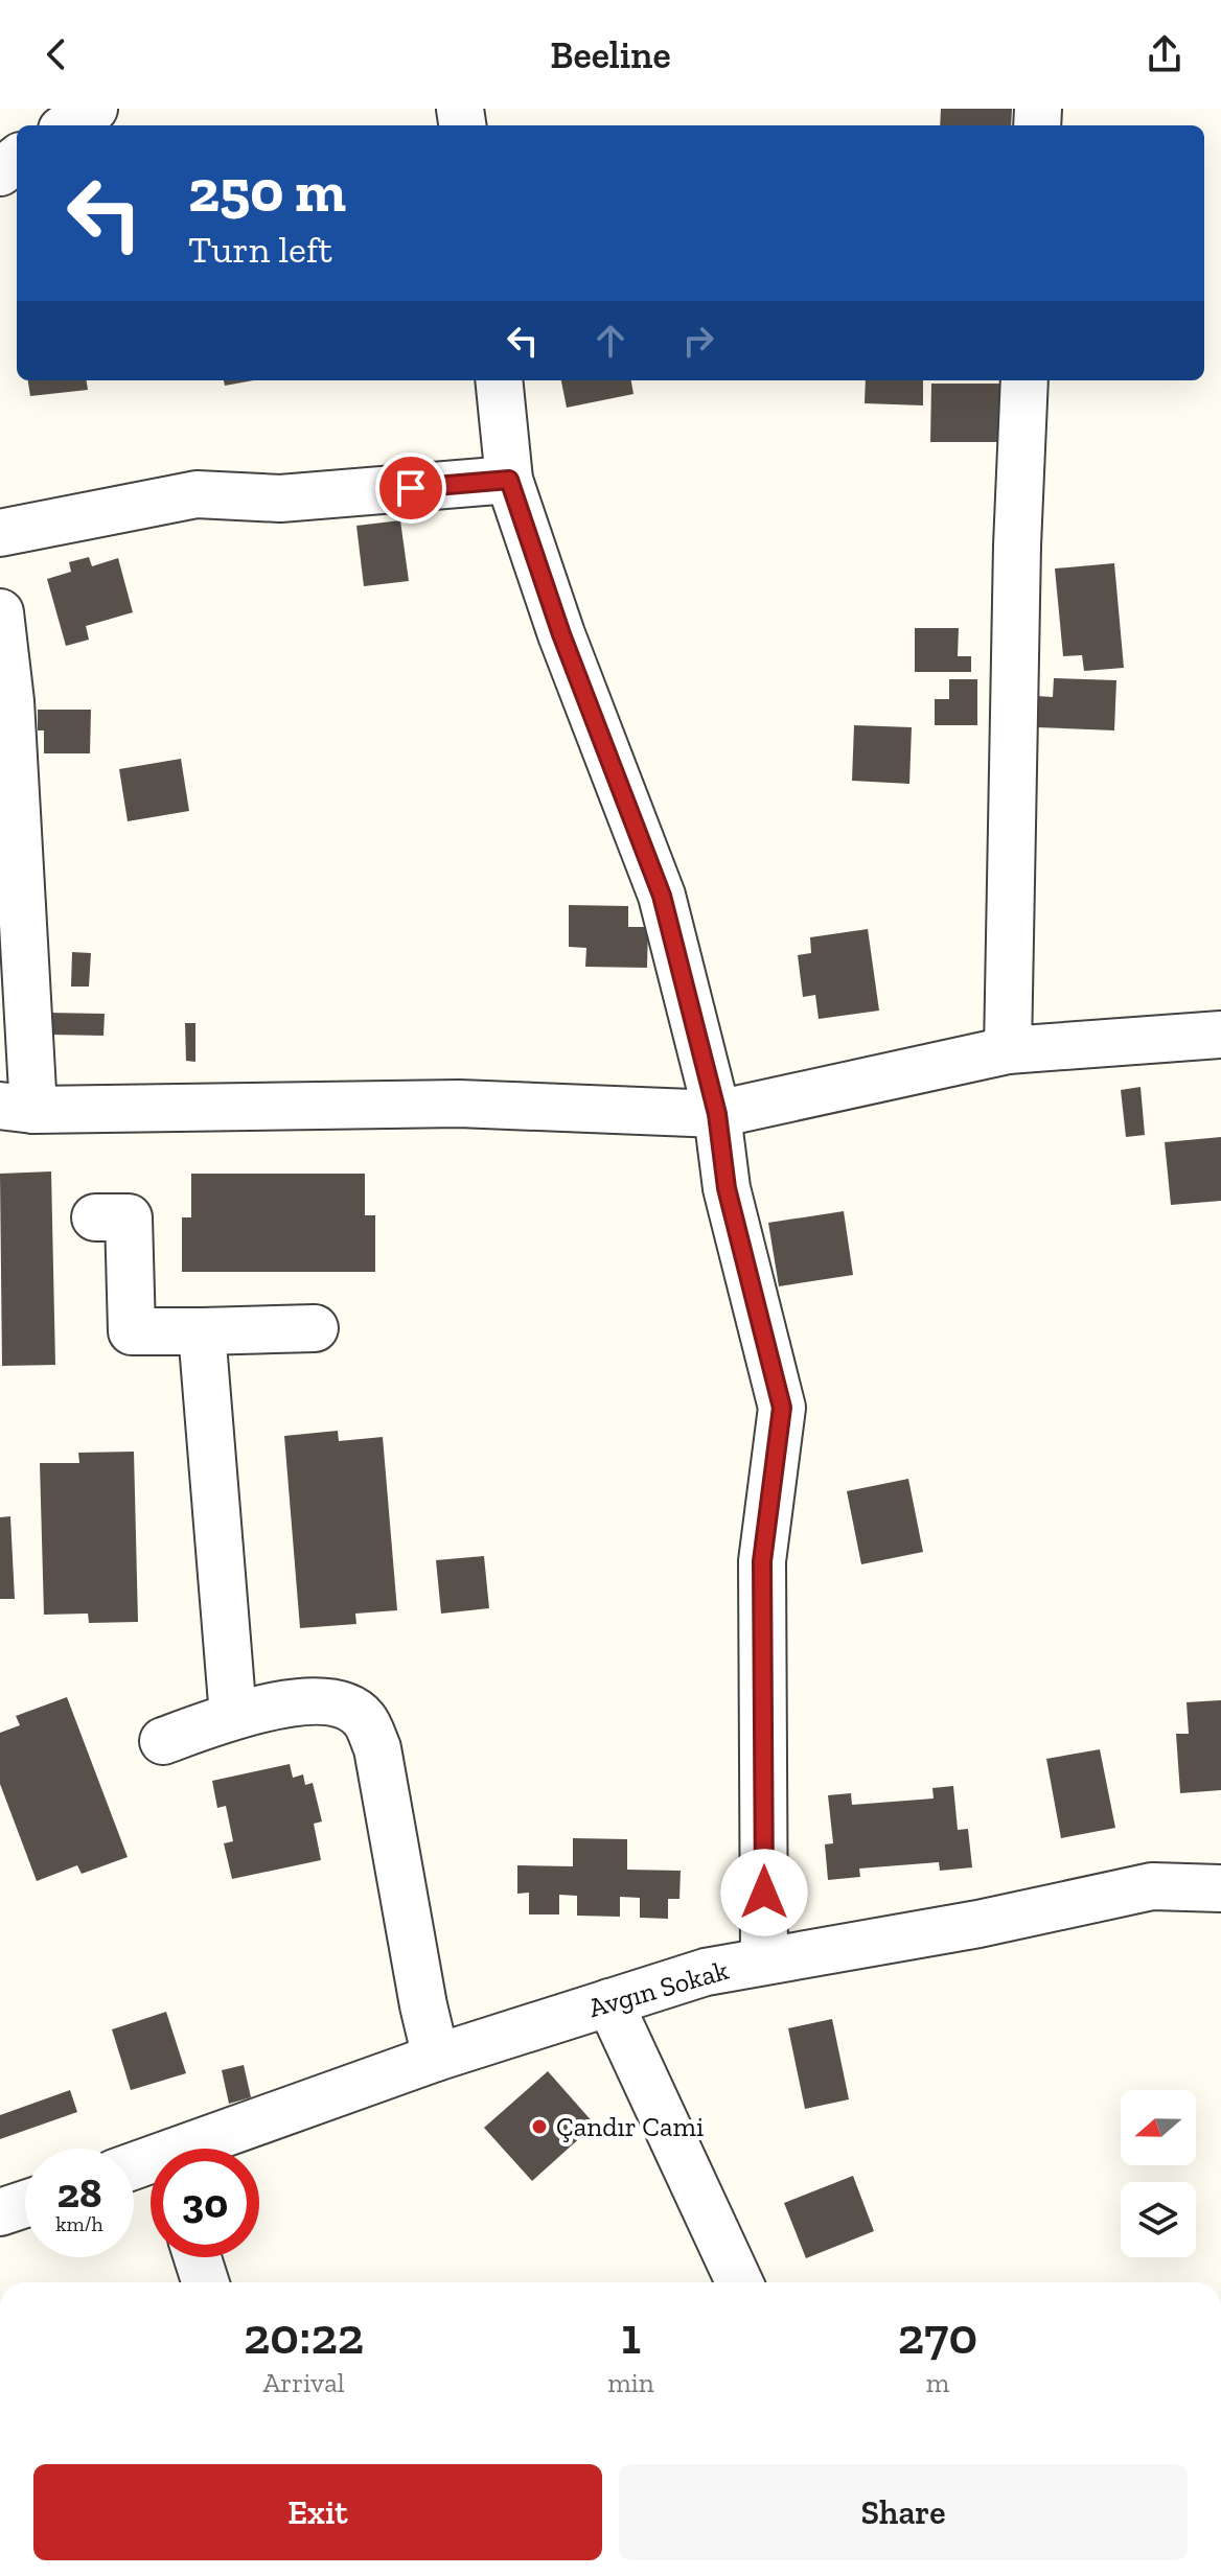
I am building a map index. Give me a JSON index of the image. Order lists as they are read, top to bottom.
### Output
{
  "streets": {
    "street": ["Avgın Sokak"]
  },
  "places": ["Çandır Cami"],
  "north": "left",
  "page": {
    "header": "Beeline",
    "turn": ["250 m", "Turn left"],
    "speed": "28 km/h",
    "limit": "30",
    "eta": [
      "20:22",
      "Arrival",
      "1",
      "min",
      "270",
      "m"
    ],
    "buttons": ["Exit", "Share"]
  }
}
